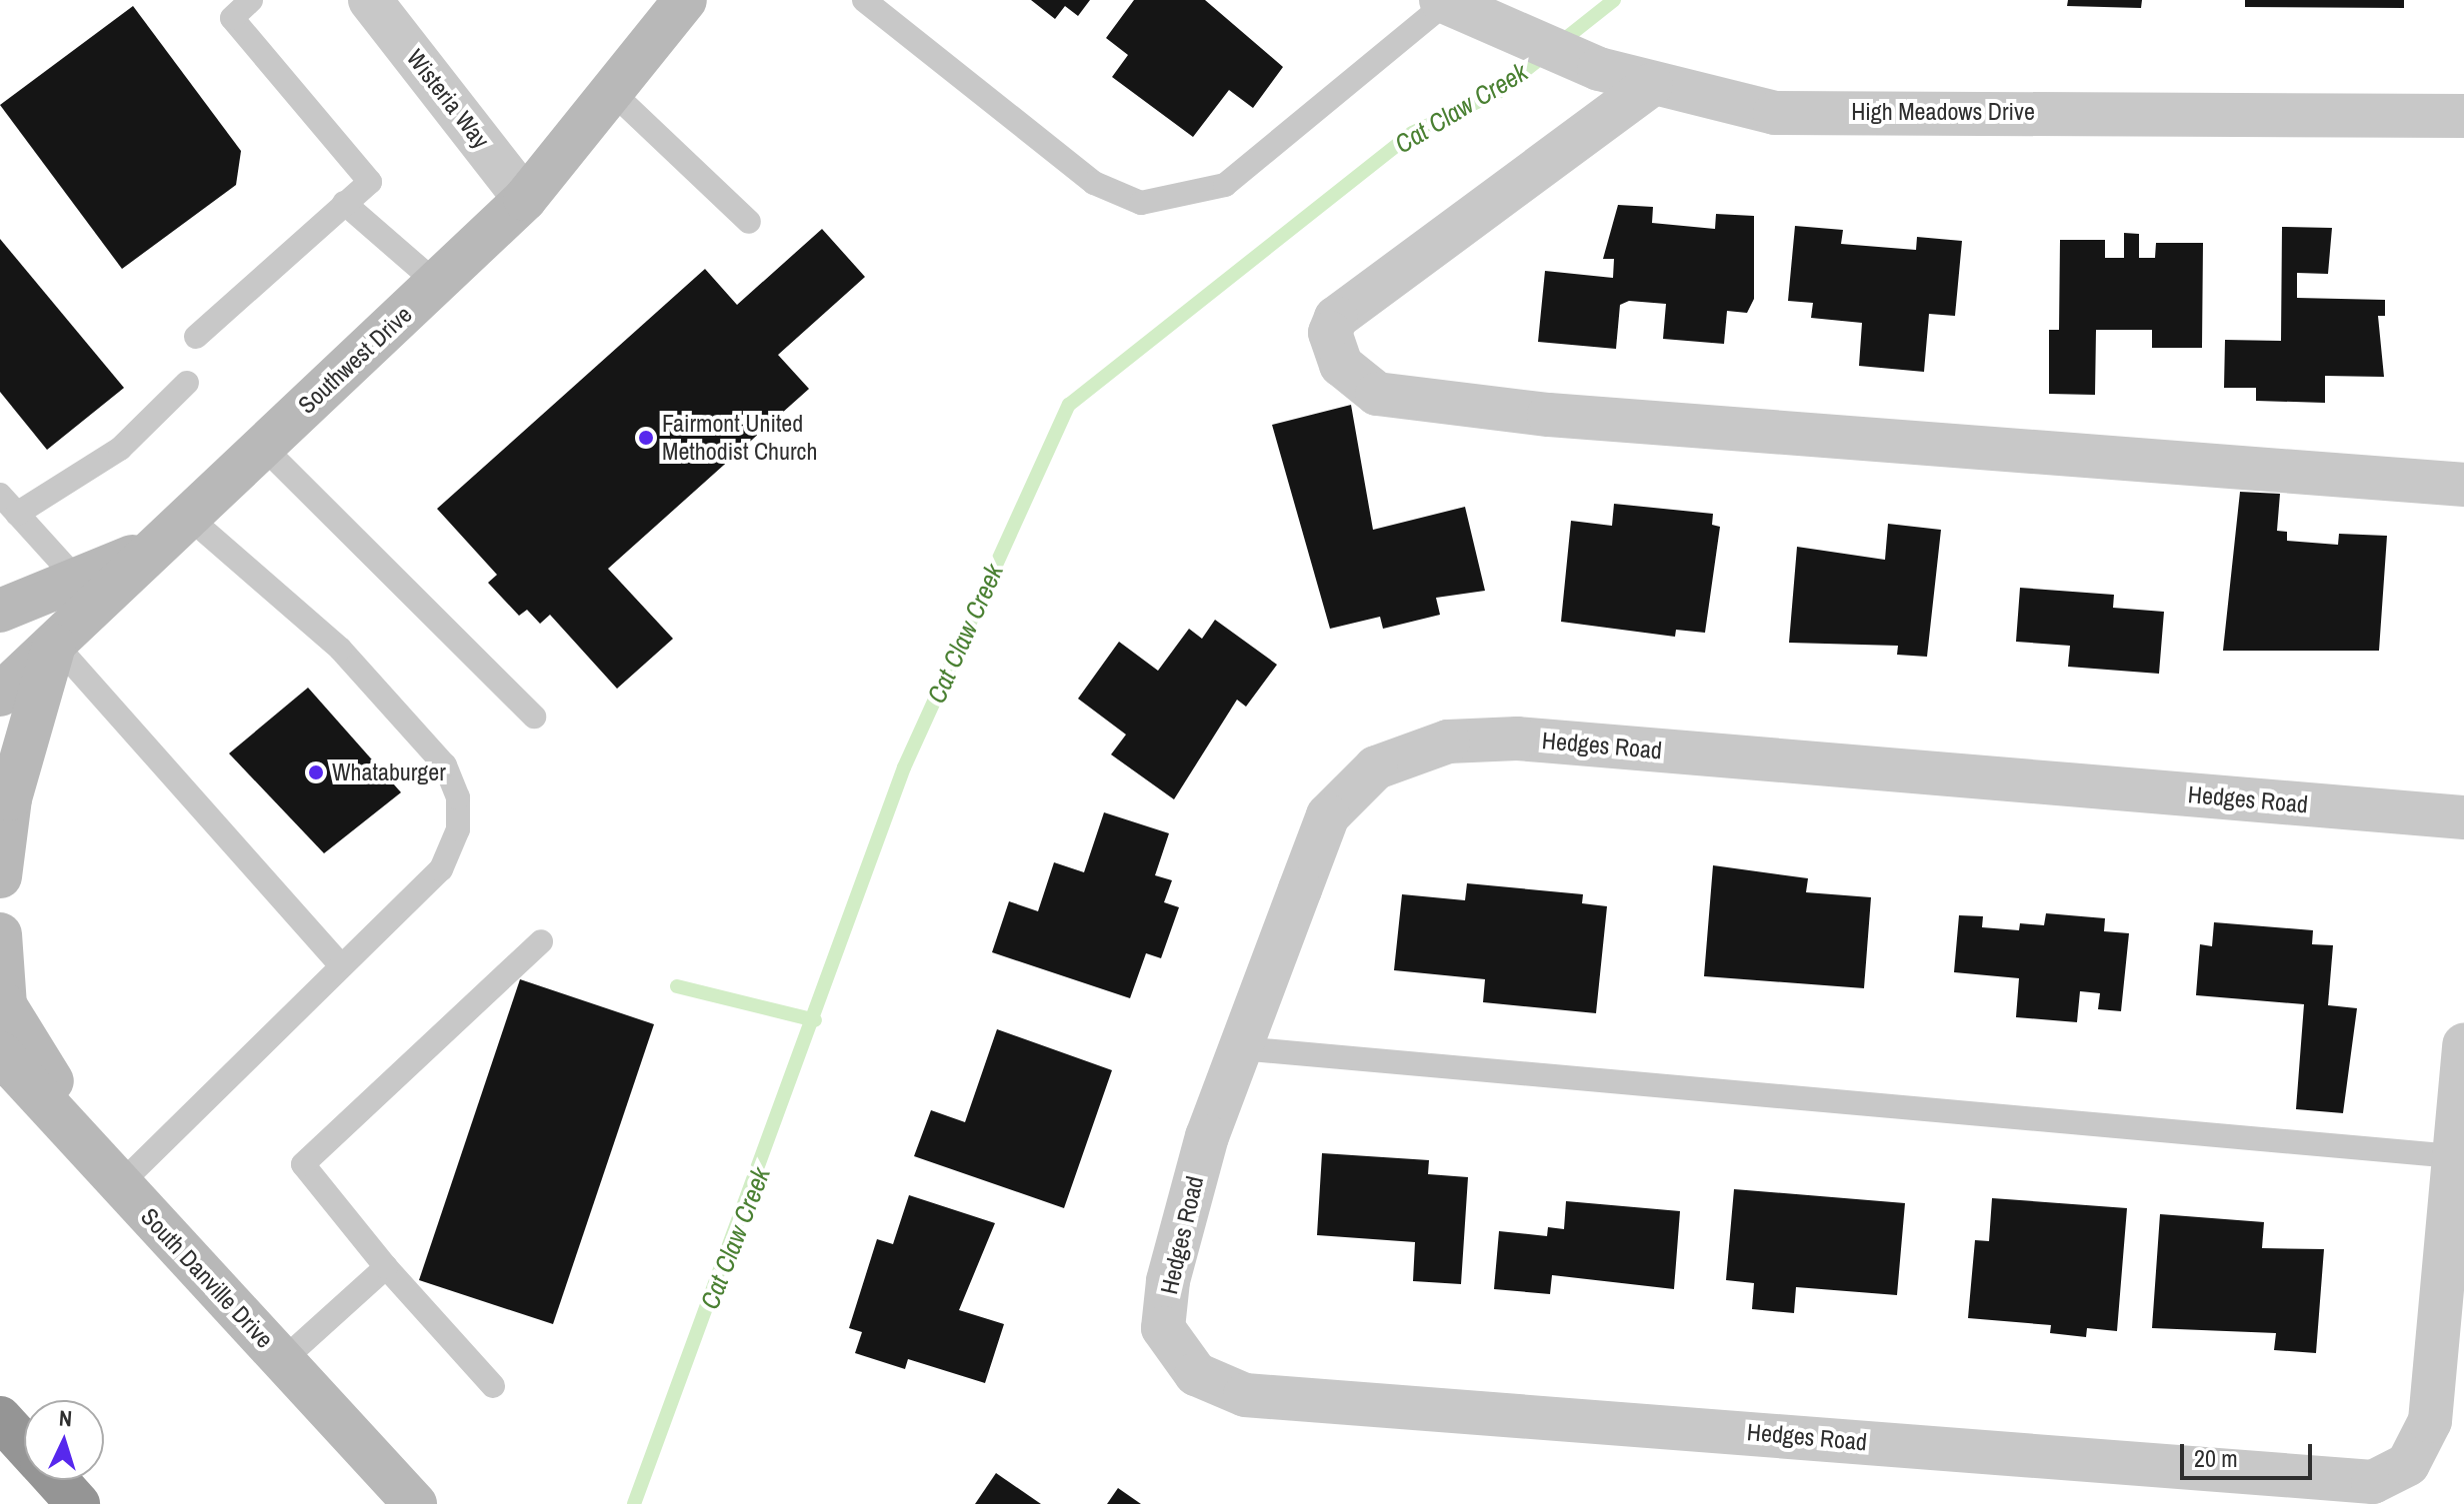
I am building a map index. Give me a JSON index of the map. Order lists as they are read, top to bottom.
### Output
{
  "streets": {
    "main road": ["Southwest Drive", "South Danville Drive"],
    "street": ["Wisteria Way", "High Meadows Drive", "Hedges Road"]
  },
  "crossings": [
    ["Wisteria Way", "Southwest Drive"]
  ],
  "water": ["Cat Claw Creek"],
  "places": ["Fairmont United Methodist Church", "Whataburger"],
  "scale_bar": "20 m",
  "north": "top"
}
